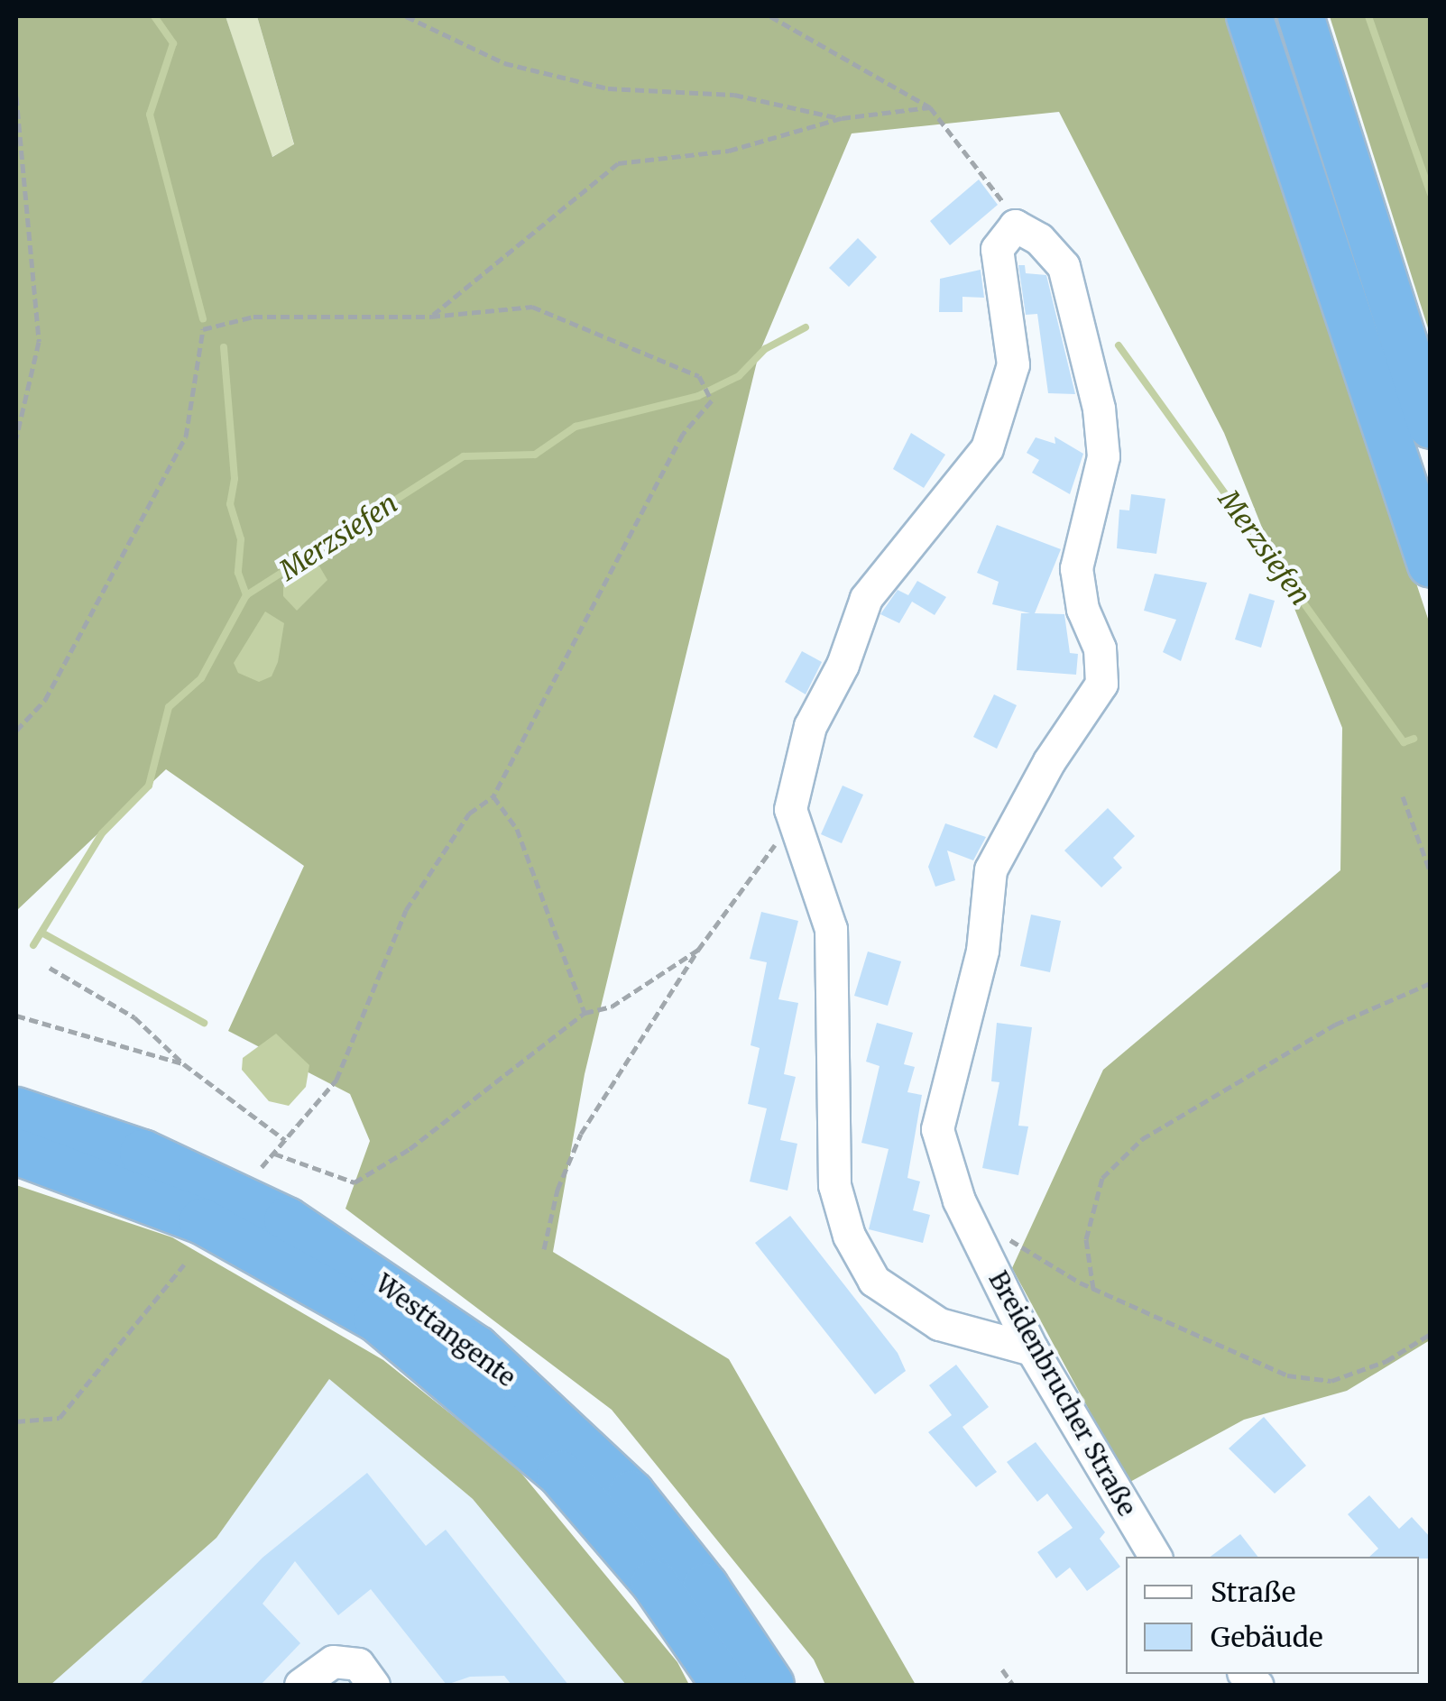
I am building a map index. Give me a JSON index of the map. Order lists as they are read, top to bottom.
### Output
{
  "streets": {
    "highway": ["Westtangente"],
    "street": ["Breidenbrucher Straße"]
  },
  "water": ["Merzsiefen"],
  "legend": ["Straße", "Gebäude"]
}
